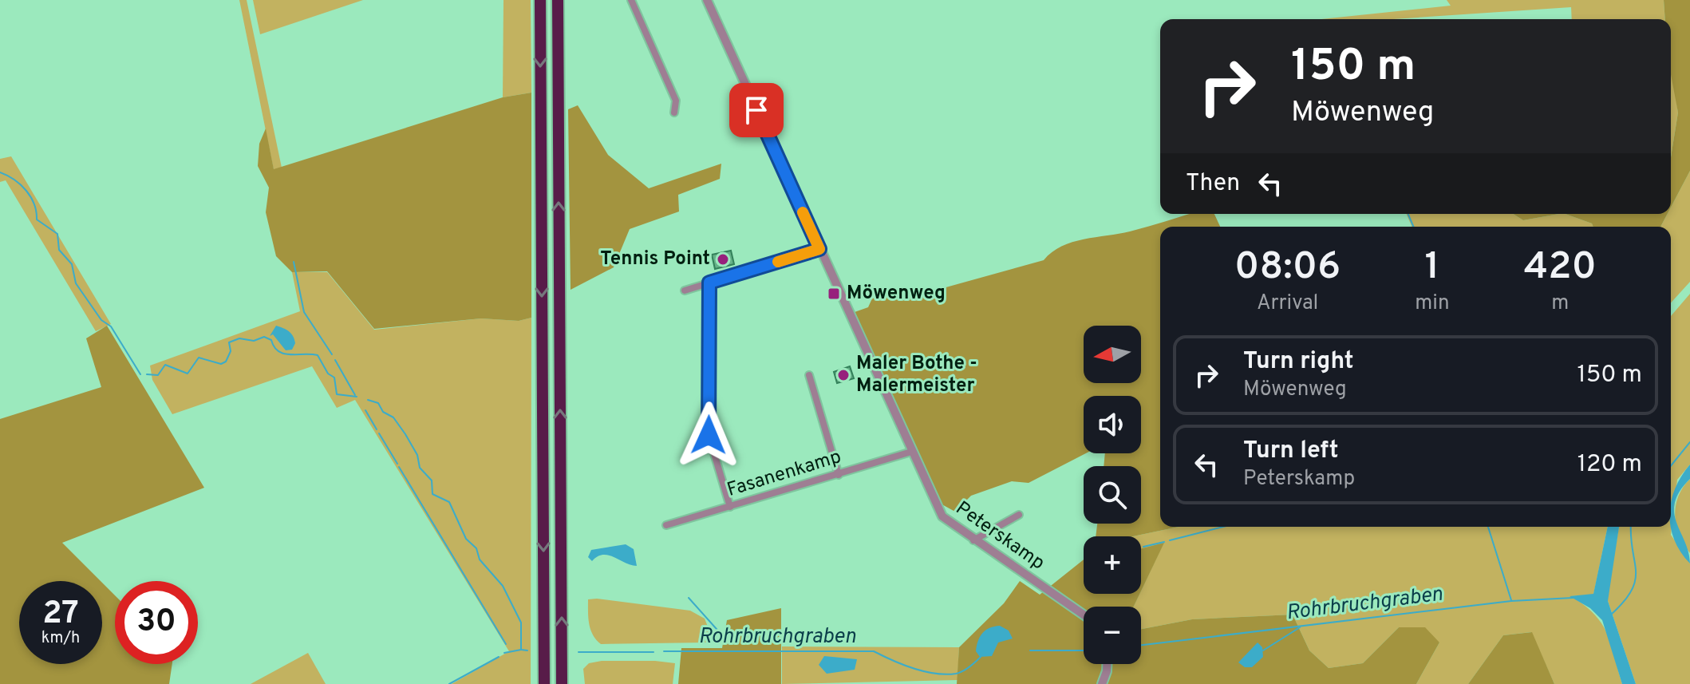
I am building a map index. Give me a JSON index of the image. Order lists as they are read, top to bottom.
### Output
{
  "streets": {
    "street": ["Fasanenkamp", "Peterskamp"]
  },
  "crossings": [
    ["Fasanenkamp", "Peterskamp"]
  ],
  "water": ["Rohrbruchgraben"],
  "places": {
    "other": ["Tennis Point", "Maler Bothe - Malermeister"],
    "transit": ["Möwenweg"]
  },
  "north": "left",
  "page": {
    "turn": ["150 m", "Möwenweg"],
    "then": "Then",
    "eta": [
      "08:06",
      "Arrival",
      "1",
      "min",
      "420",
      "m"
    ],
    "map_buttons": ["+", "−"],
    "list": [
      {
        "name": "Turn right",
        "note": "Möwenweg",
        "value": "150 m"
      },
      {
        "name": "Turn left",
        "note": "Peterskamp",
        "value": "120 m"
      }
    ],
    "speed": "27 km/h",
    "limit": "30"
  }
}
